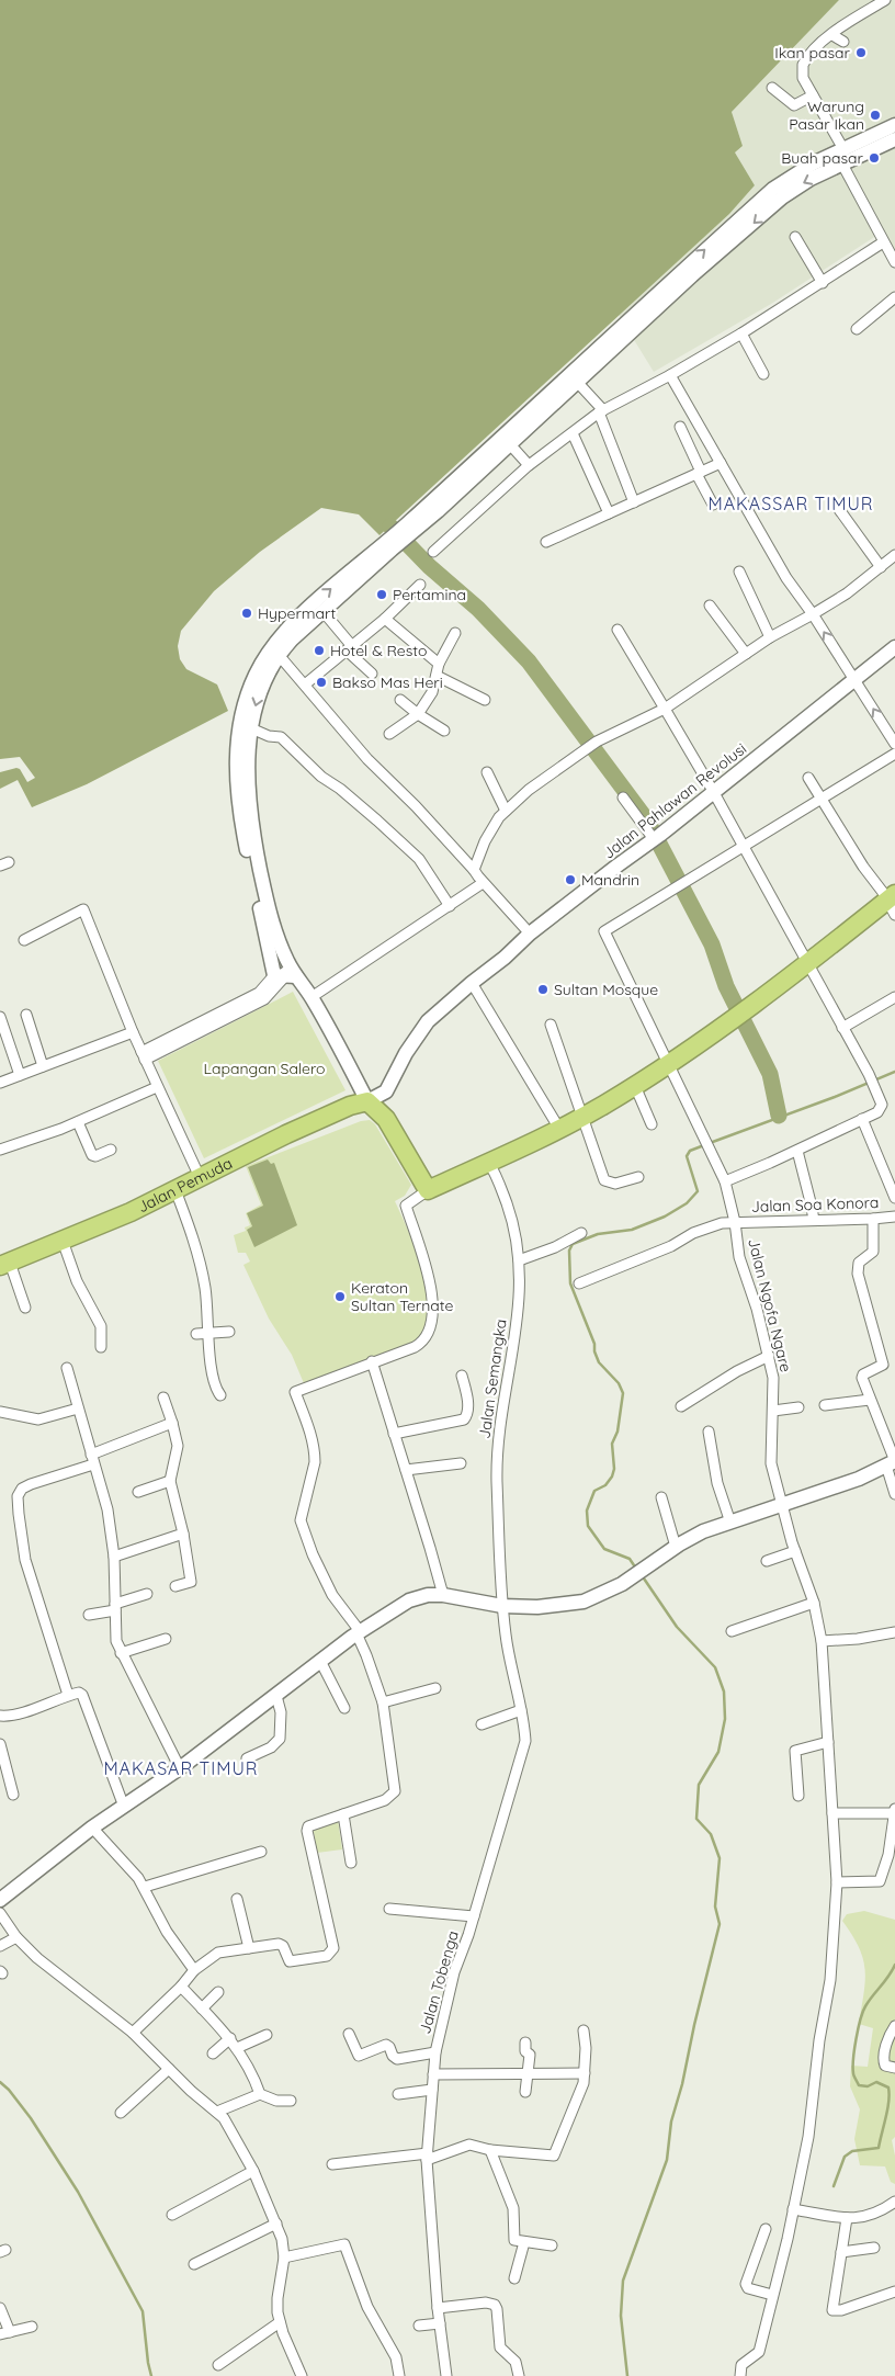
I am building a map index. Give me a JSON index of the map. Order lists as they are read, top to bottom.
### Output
{
  "streets": {
    "highway": ["Jalan Pemuda"],
    "street": [
      "Jalan Pahlawan Revolusi",
      "Jalan Soa Konora",
      "Jalan Ngofa Ngare",
      "Jalan Semangka",
      "Jalan Tobenga"
    ]
  },
  "crossings": [
    ["Jalan Soa Konora", "Jalan Ngofa Ngare"],
    ["Jalan Semangka", "Jalan Tobenga"]
  ],
  "districts": ["MAKASSAR TIMUR", "MAKASAR TIMUR"],
  "parks": ["Lapangan Salero"],
  "places": [
    "Ikan pasar",
    "Warung Pasar Ikan",
    "Buah pasar",
    "Pertamina",
    "Hypermart",
    "Hotel & Resto",
    "Bakso Mas Heri",
    "Mandrin",
    "Sultan Mosque",
    "Keraton Sultan Ternate"
  ]
}
